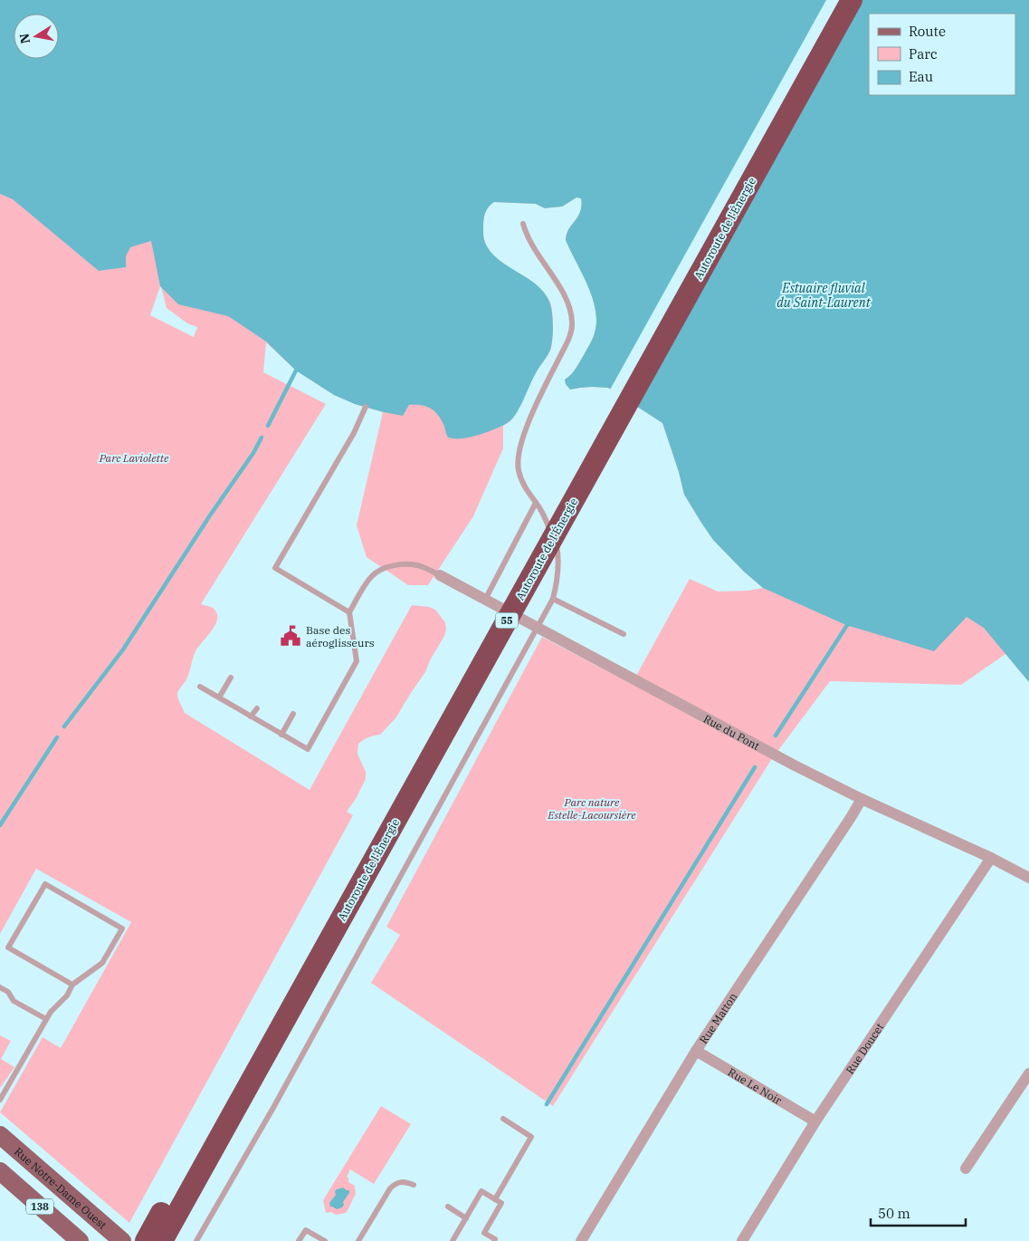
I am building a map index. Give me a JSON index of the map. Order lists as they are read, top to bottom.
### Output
{
  "streets": {
    "highway": ["Autoroute de l'Énergie", "55"],
    "main road": ["Rue Notre-Dame Ouest", "138"],
    "street": [
      "Rue du Pont",
      "Rue Matton",
      "Rue Doucet",
      "Rue Le Noir"
    ]
  },
  "crossings": [
    ["Rue du Pont", "Rue Matton"],
    ["Rue du Pont", "Rue Doucet"],
    ["Rue Matton", "Rue Le Noir"],
    ["Rue Doucet", "Rue Le Noir"]
  ],
  "water": ["Estuaire fluvial du Saint-Laurent"],
  "parks": ["Parc Laviolette", "Parc nature Estelle-Lacoursière"],
  "places": {
    "public building": ["Base des aéroglisseurs"]
  },
  "legend": ["Route", "Parc", "Eau"],
  "scale_bar": "50 m",
  "north": "left"
}
